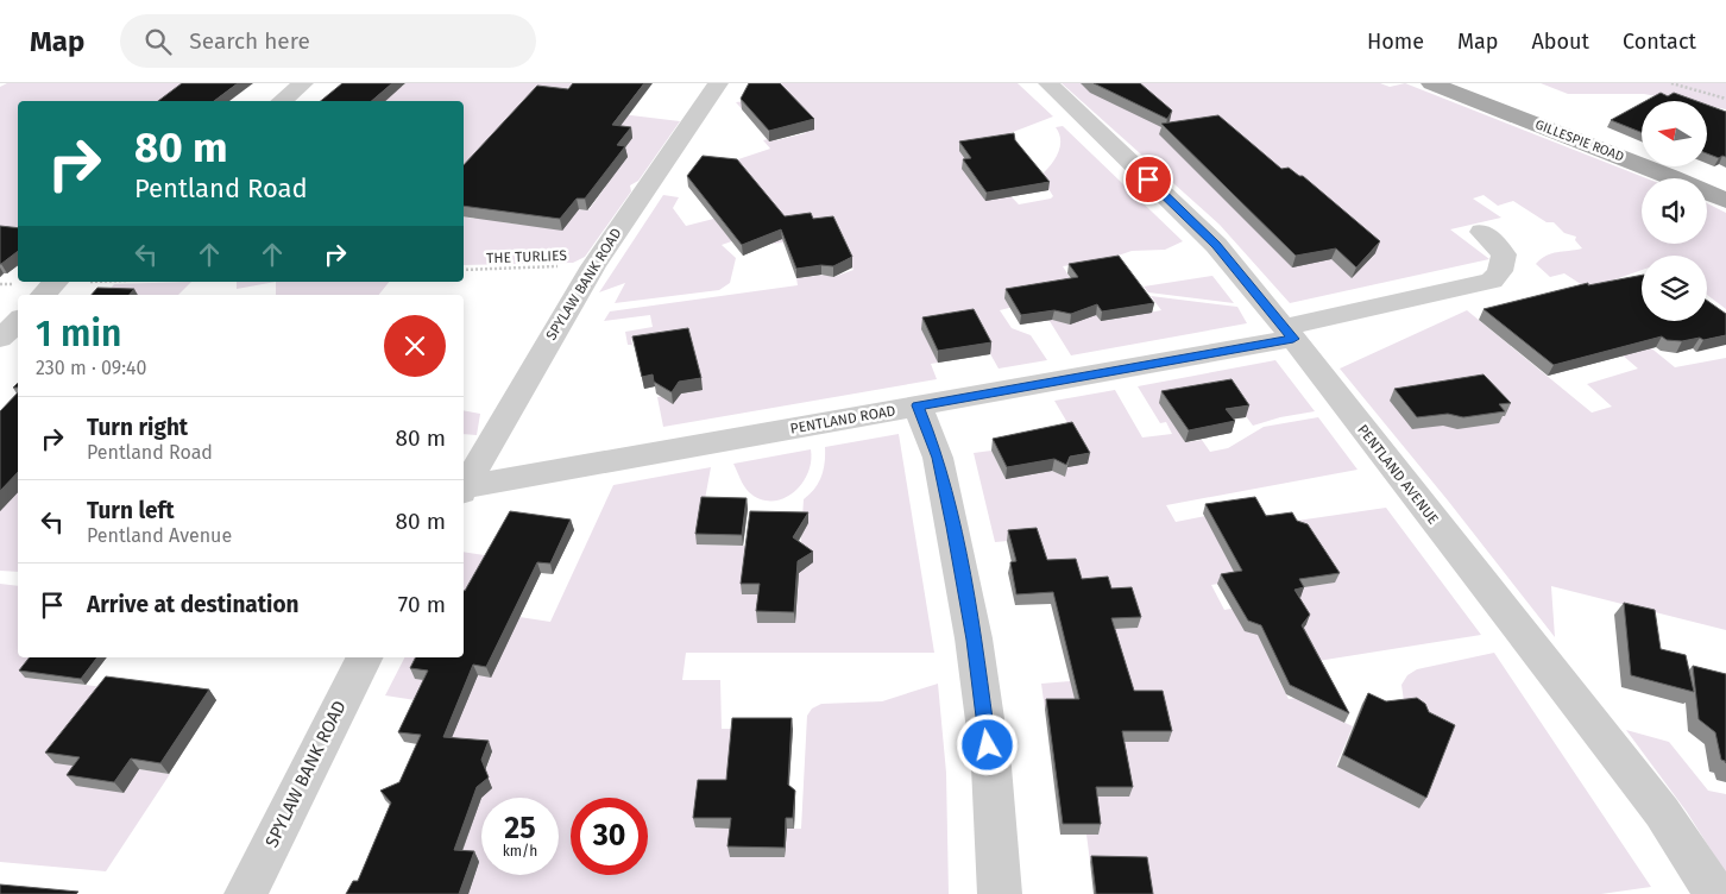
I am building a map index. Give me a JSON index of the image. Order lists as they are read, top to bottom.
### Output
{
  "streets": {
    "main road": ["GILLESPIE ROAD"],
    "street": ["SPYLAW BANK ROAD", "PENTLAND ROAD", "PENTLAND AVENUE"],
    "path": ["THE TURLIES"]
  },
  "crossings": [
    ["THE TURLIES", "SPYLAW BANK ROAD"],
    ["PENTLAND ROAD", "PENTLAND AVENUE"]
  ],
  "north": "left",
  "page": {
    "header": "Map",
    "search": "Search here",
    "nav": [
      "Home",
      "Map",
      "About",
      "Contact"
    ],
    "turn": ["80 m", "Pentland Road"],
    "heading": ["1 min", "230 m · 09:40"],
    "list": [
      {
        "name": "Turn right",
        "note": "Pentland Road",
        "value": "80 m"
      },
      {
        "name": "Turn left",
        "note": "Pentland Avenue",
        "value": "80 m"
      },
      {
        "name": "Arrive at destination",
        "value": "70 m"
      }
    ],
    "speed": "25 km/h",
    "limit": "30"
  }
}
